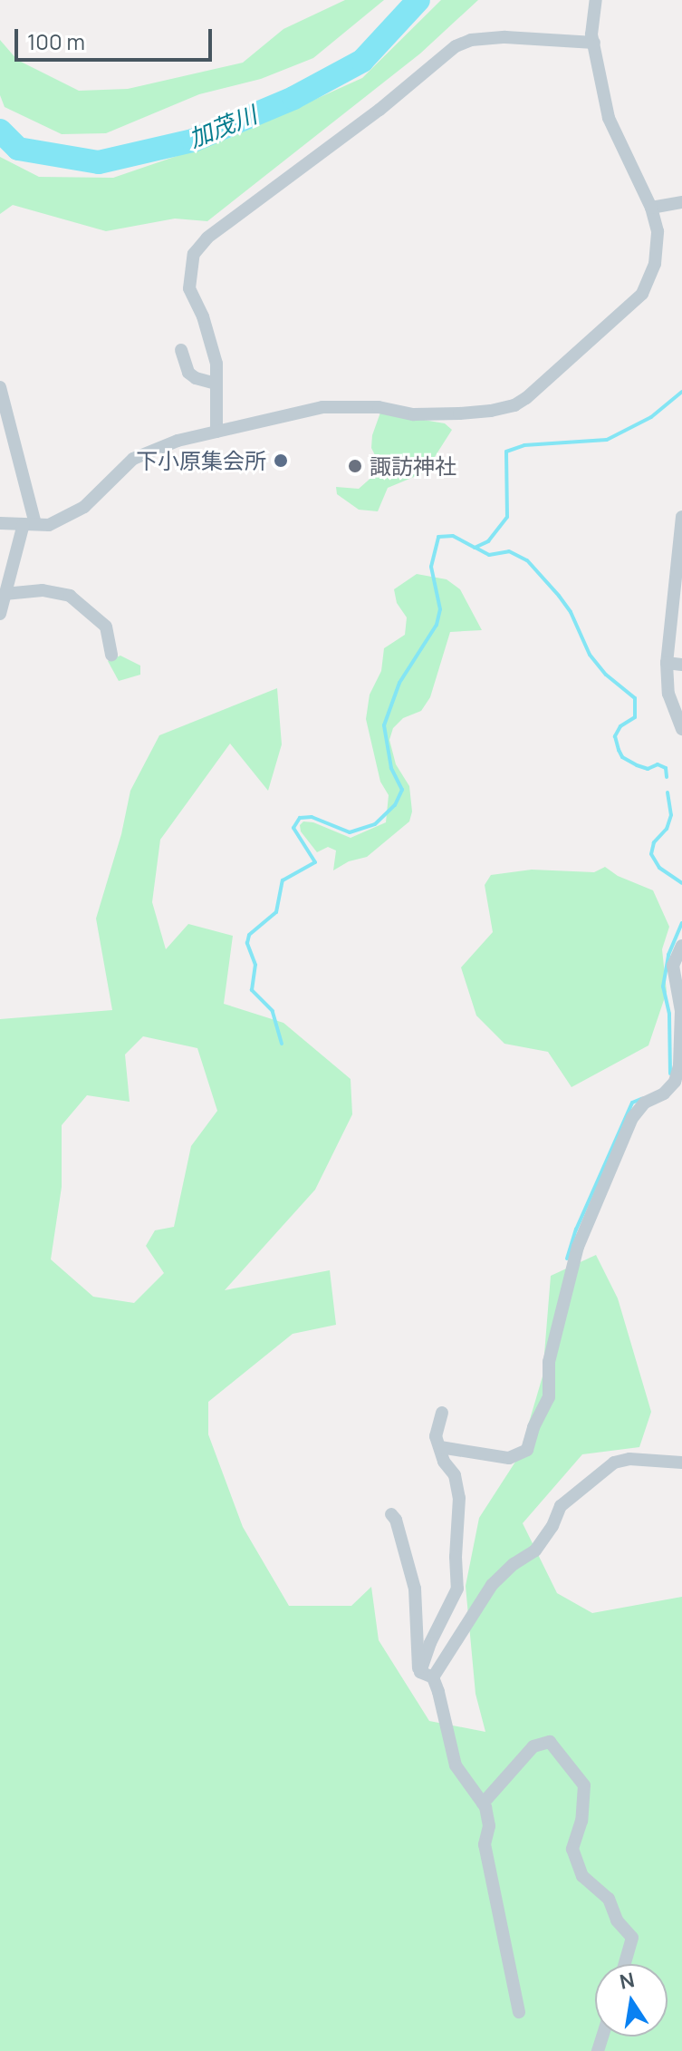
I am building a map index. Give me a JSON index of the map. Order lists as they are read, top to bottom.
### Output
{
  "water": ["加茂川"],
  "places": ["下小原集会所", "諏訪神社"],
  "scale_bar": "100 m",
  "north": "top"
}
